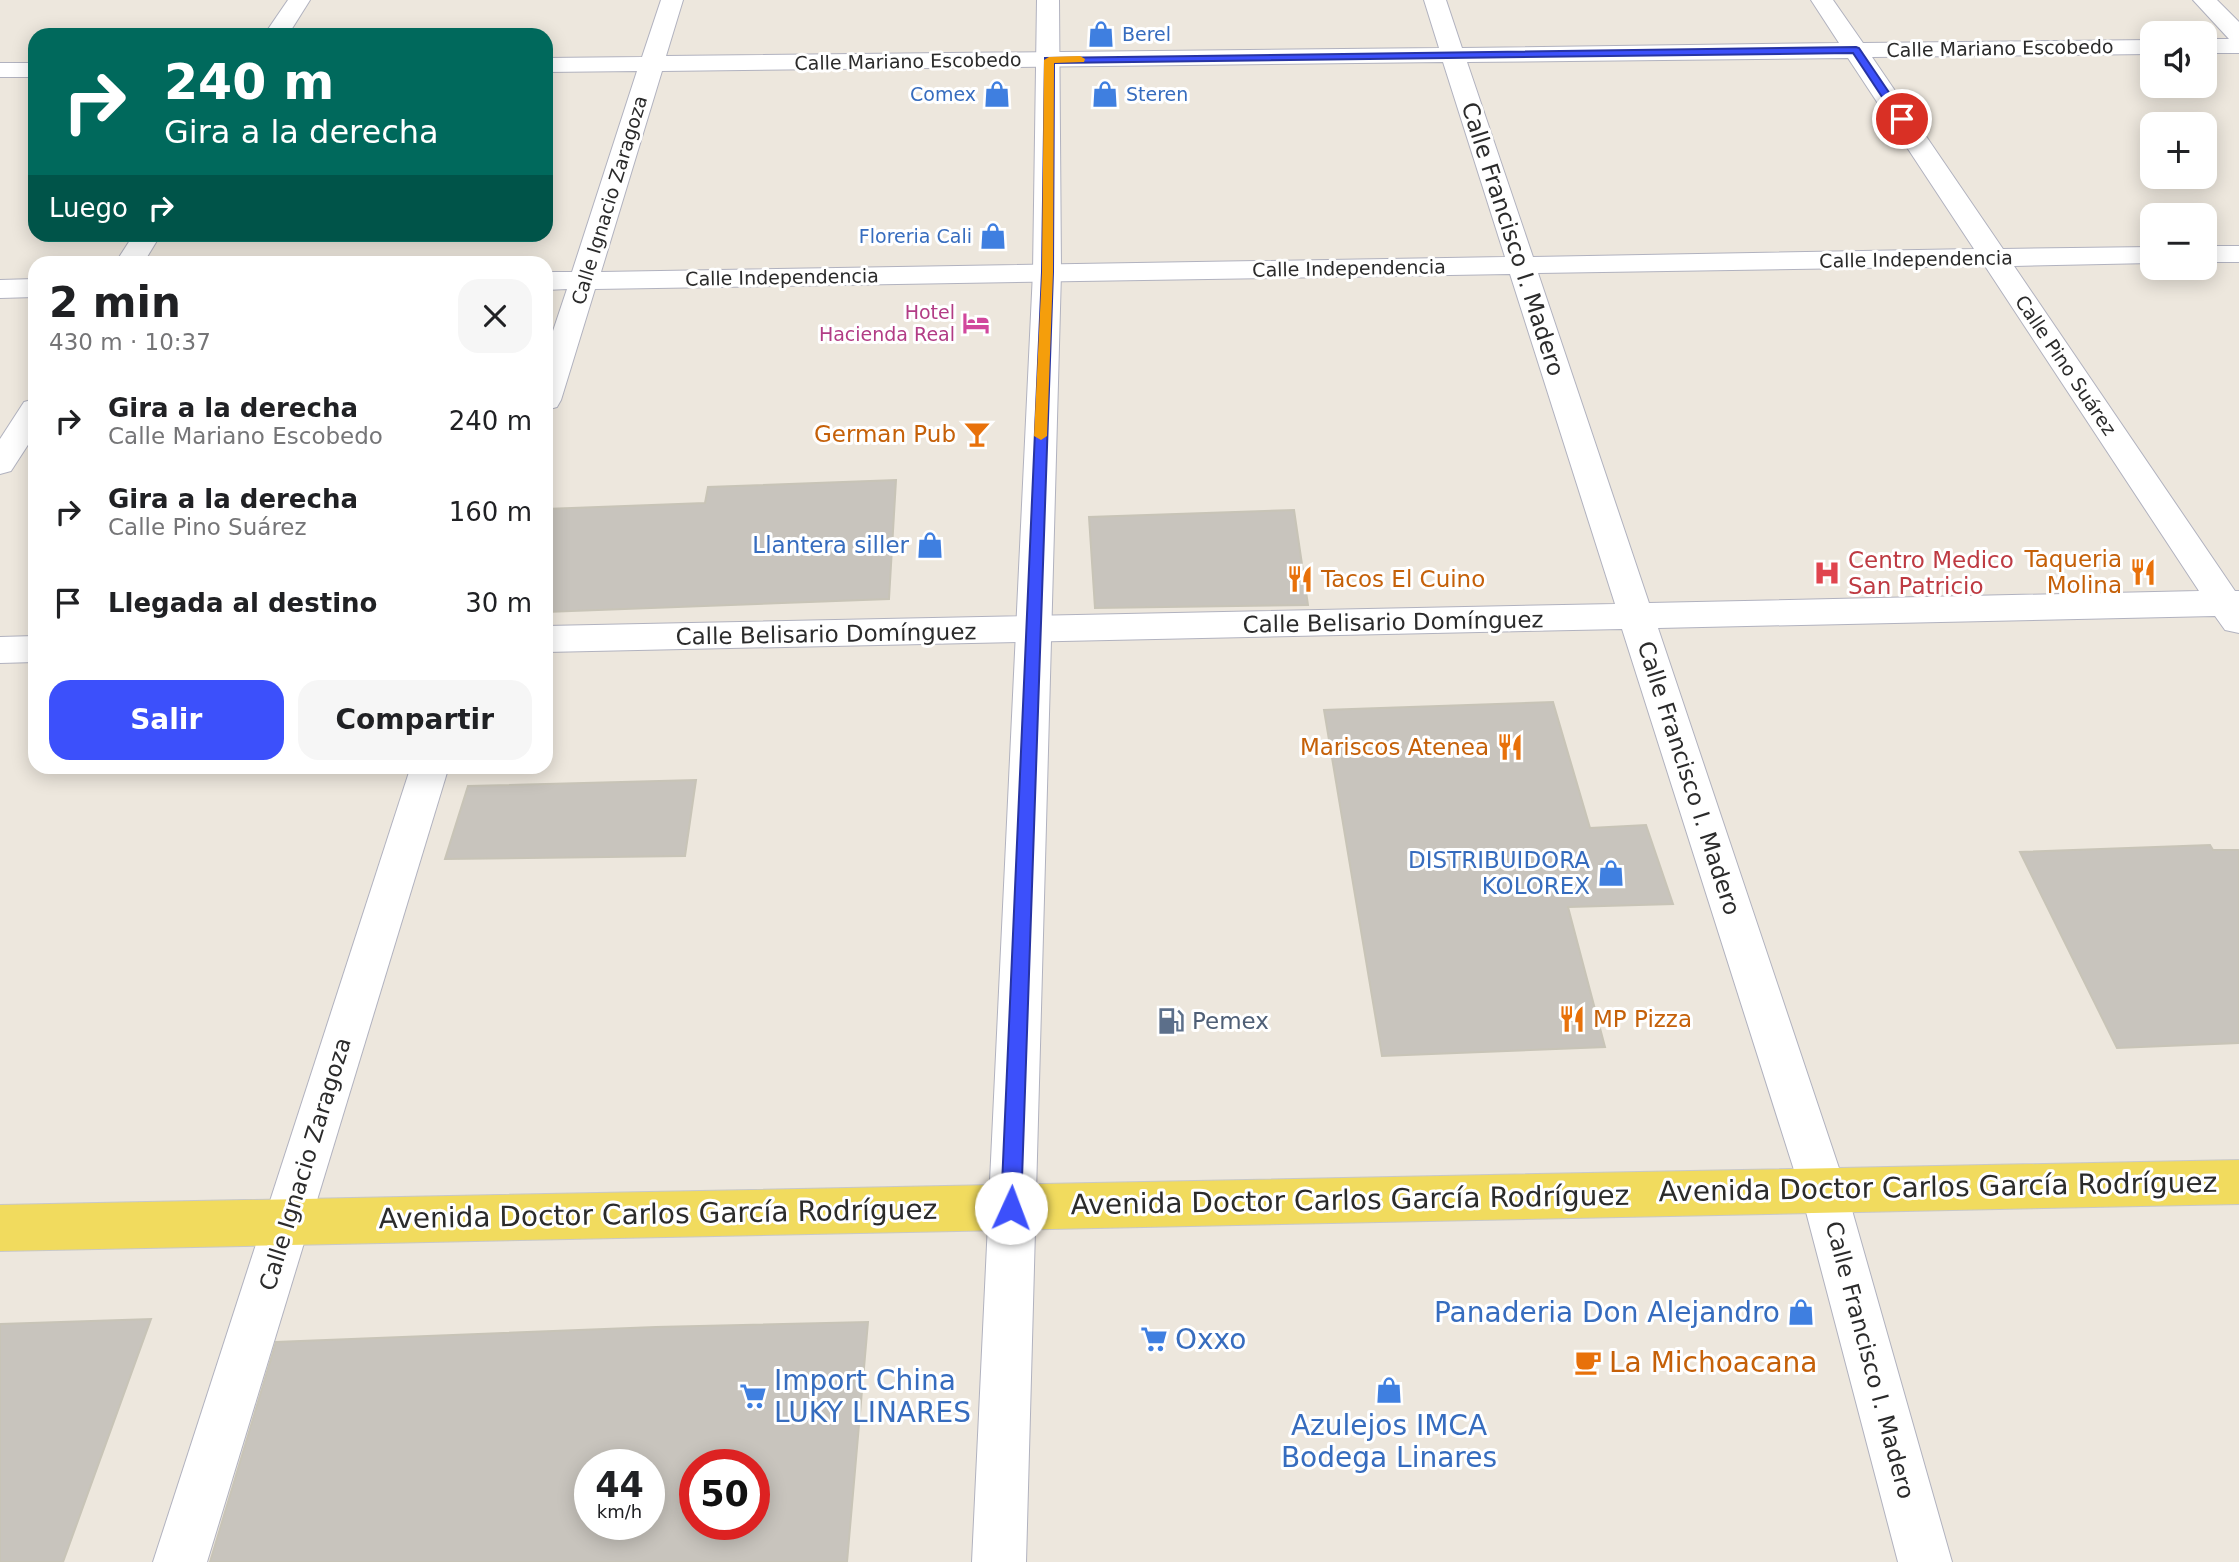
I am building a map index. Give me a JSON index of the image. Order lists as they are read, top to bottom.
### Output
{
  "streets": {
    "main road": ["Avenida Doctor Carlos García Rodríguez"],
    "street": [
      "Calle Mariano Escobedo",
      "Calle Ignacio Zaragoza",
      "Calle Francisco I. Madero",
      "Calle Independencia",
      "Calle Pino Suárez",
      "Calle Belisario Domínguez"
    ]
  },
  "crossings": [
    ["Calle Mariano Escobedo", "Calle Ignacio Zaragoza"],
    ["Calle Mariano Escobedo", "Calle Francisco I. Madero"],
    ["Calle Mariano Escobedo", "Calle Pino Suárez"],
    ["Calle Ignacio Zaragoza", "Calle Independencia"],
    ["Calle Ignacio Zaragoza", "Avenida Doctor Carlos García Rodríguez"],
    ["Calle Francisco I. Madero", "Calle Independencia"],
    ["Calle Francisco I. Madero", "Calle Belisario Domínguez"],
    ["Calle Francisco I. Madero", "Avenida Doctor Carlos García Rodríguez"],
    ["Calle Independencia", "Calle Pino Suárez"],
    ["Calle Pino Suárez", "Calle Belisario Domínguez"]
  ],
  "places": {
    "shop": [
      "Berel",
      "Comex",
      "Steren",
      "Floreria Cali",
      "Llantera siller",
      "DISTRIBUIDORA KOLOREX",
      "Panaderia Don Alejandro",
      "Azulejos IMCA Bodega Linares"
    ],
    "hotel": ["Hotel Hacienda Real"],
    "bar": ["German Pub"],
    "restaurant": [
      "Taqueria Molina",
      "Tacos El Cuino",
      "Mariscos Atenea",
      "MP Pizza"
    ],
    "hospital": ["Centro Medico San Patricio"],
    "fuel station": ["Pemex"],
    "supermarket": ["Oxxo", "Import China LUKY LINARES"],
    "cafe": ["La Michoacana"]
  },
  "page": {
    "map_buttons": ["+", "−"],
    "turn": ["240 m", "Gira a la derecha"],
    "then": "Luego",
    "heading": ["2 min", "430 m · 10:37"],
    "list": [
      {
        "name": "Gira a la derecha",
        "note": "Calle Mariano Escobedo",
        "value": "240 m"
      },
      {
        "name": "Gira a la derecha",
        "note": "Calle Pino Suárez",
        "value": "160 m"
      },
      {
        "name": "Llegada al destino",
        "value": "30 m"
      }
    ],
    "buttons": ["Salir", "Compartir"],
    "speed": "44 km/h",
    "limit": "50"
  }
}
